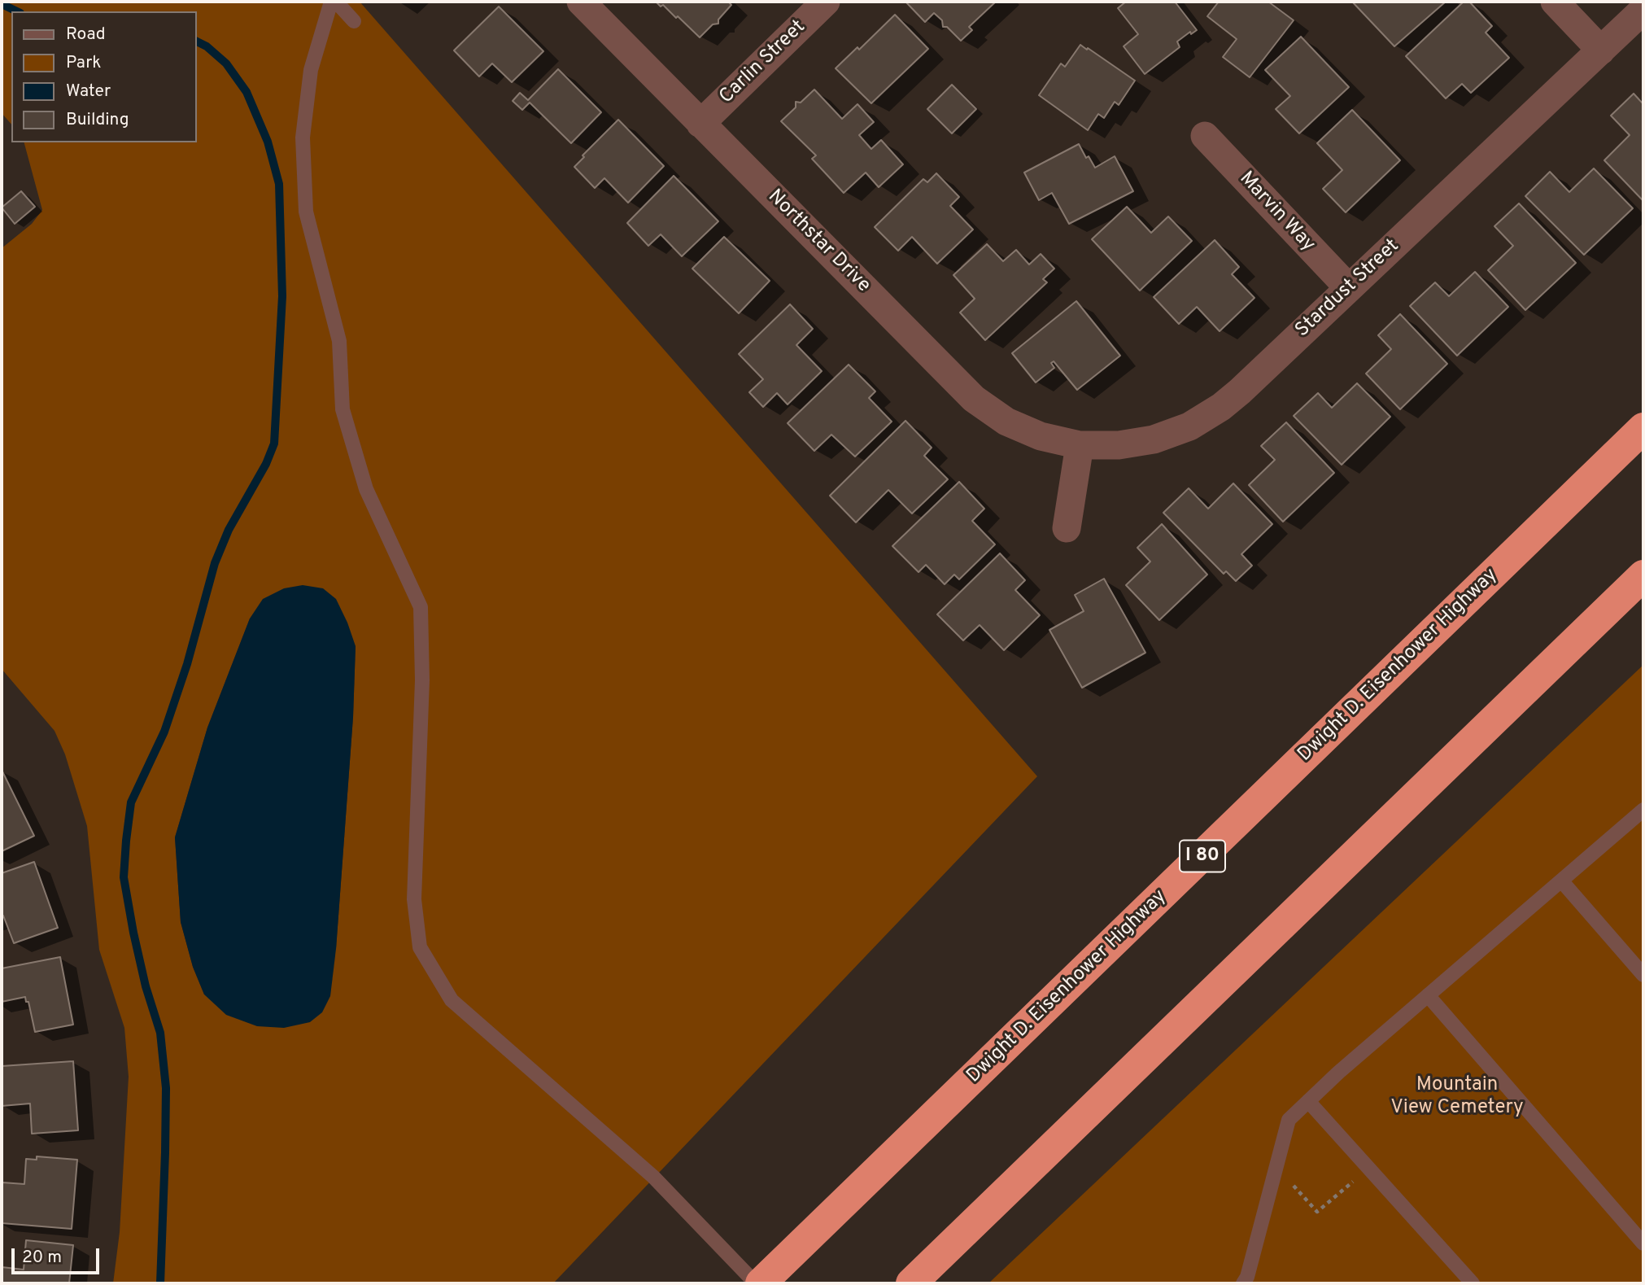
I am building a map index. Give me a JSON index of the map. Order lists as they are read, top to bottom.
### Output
{
  "streets": {
    "highway": ["Dwight D. Eisenhower Highway", "I 80"],
    "street": [
      "Carlin Street",
      "Marvin Way",
      "Northstar Drive",
      "Stardust Street"
    ]
  },
  "crossings": [
    ["Carlin Street", "Northstar Drive"],
    ["Marvin Way", "Stardust Street"],
    ["Northstar Drive", "Stardust Street"]
  ],
  "parks": ["Mountain View Cemetery"],
  "legend": [
    "Road",
    "Park",
    "Water",
    "Building"
  ],
  "scale_bar": "20 m"
}
